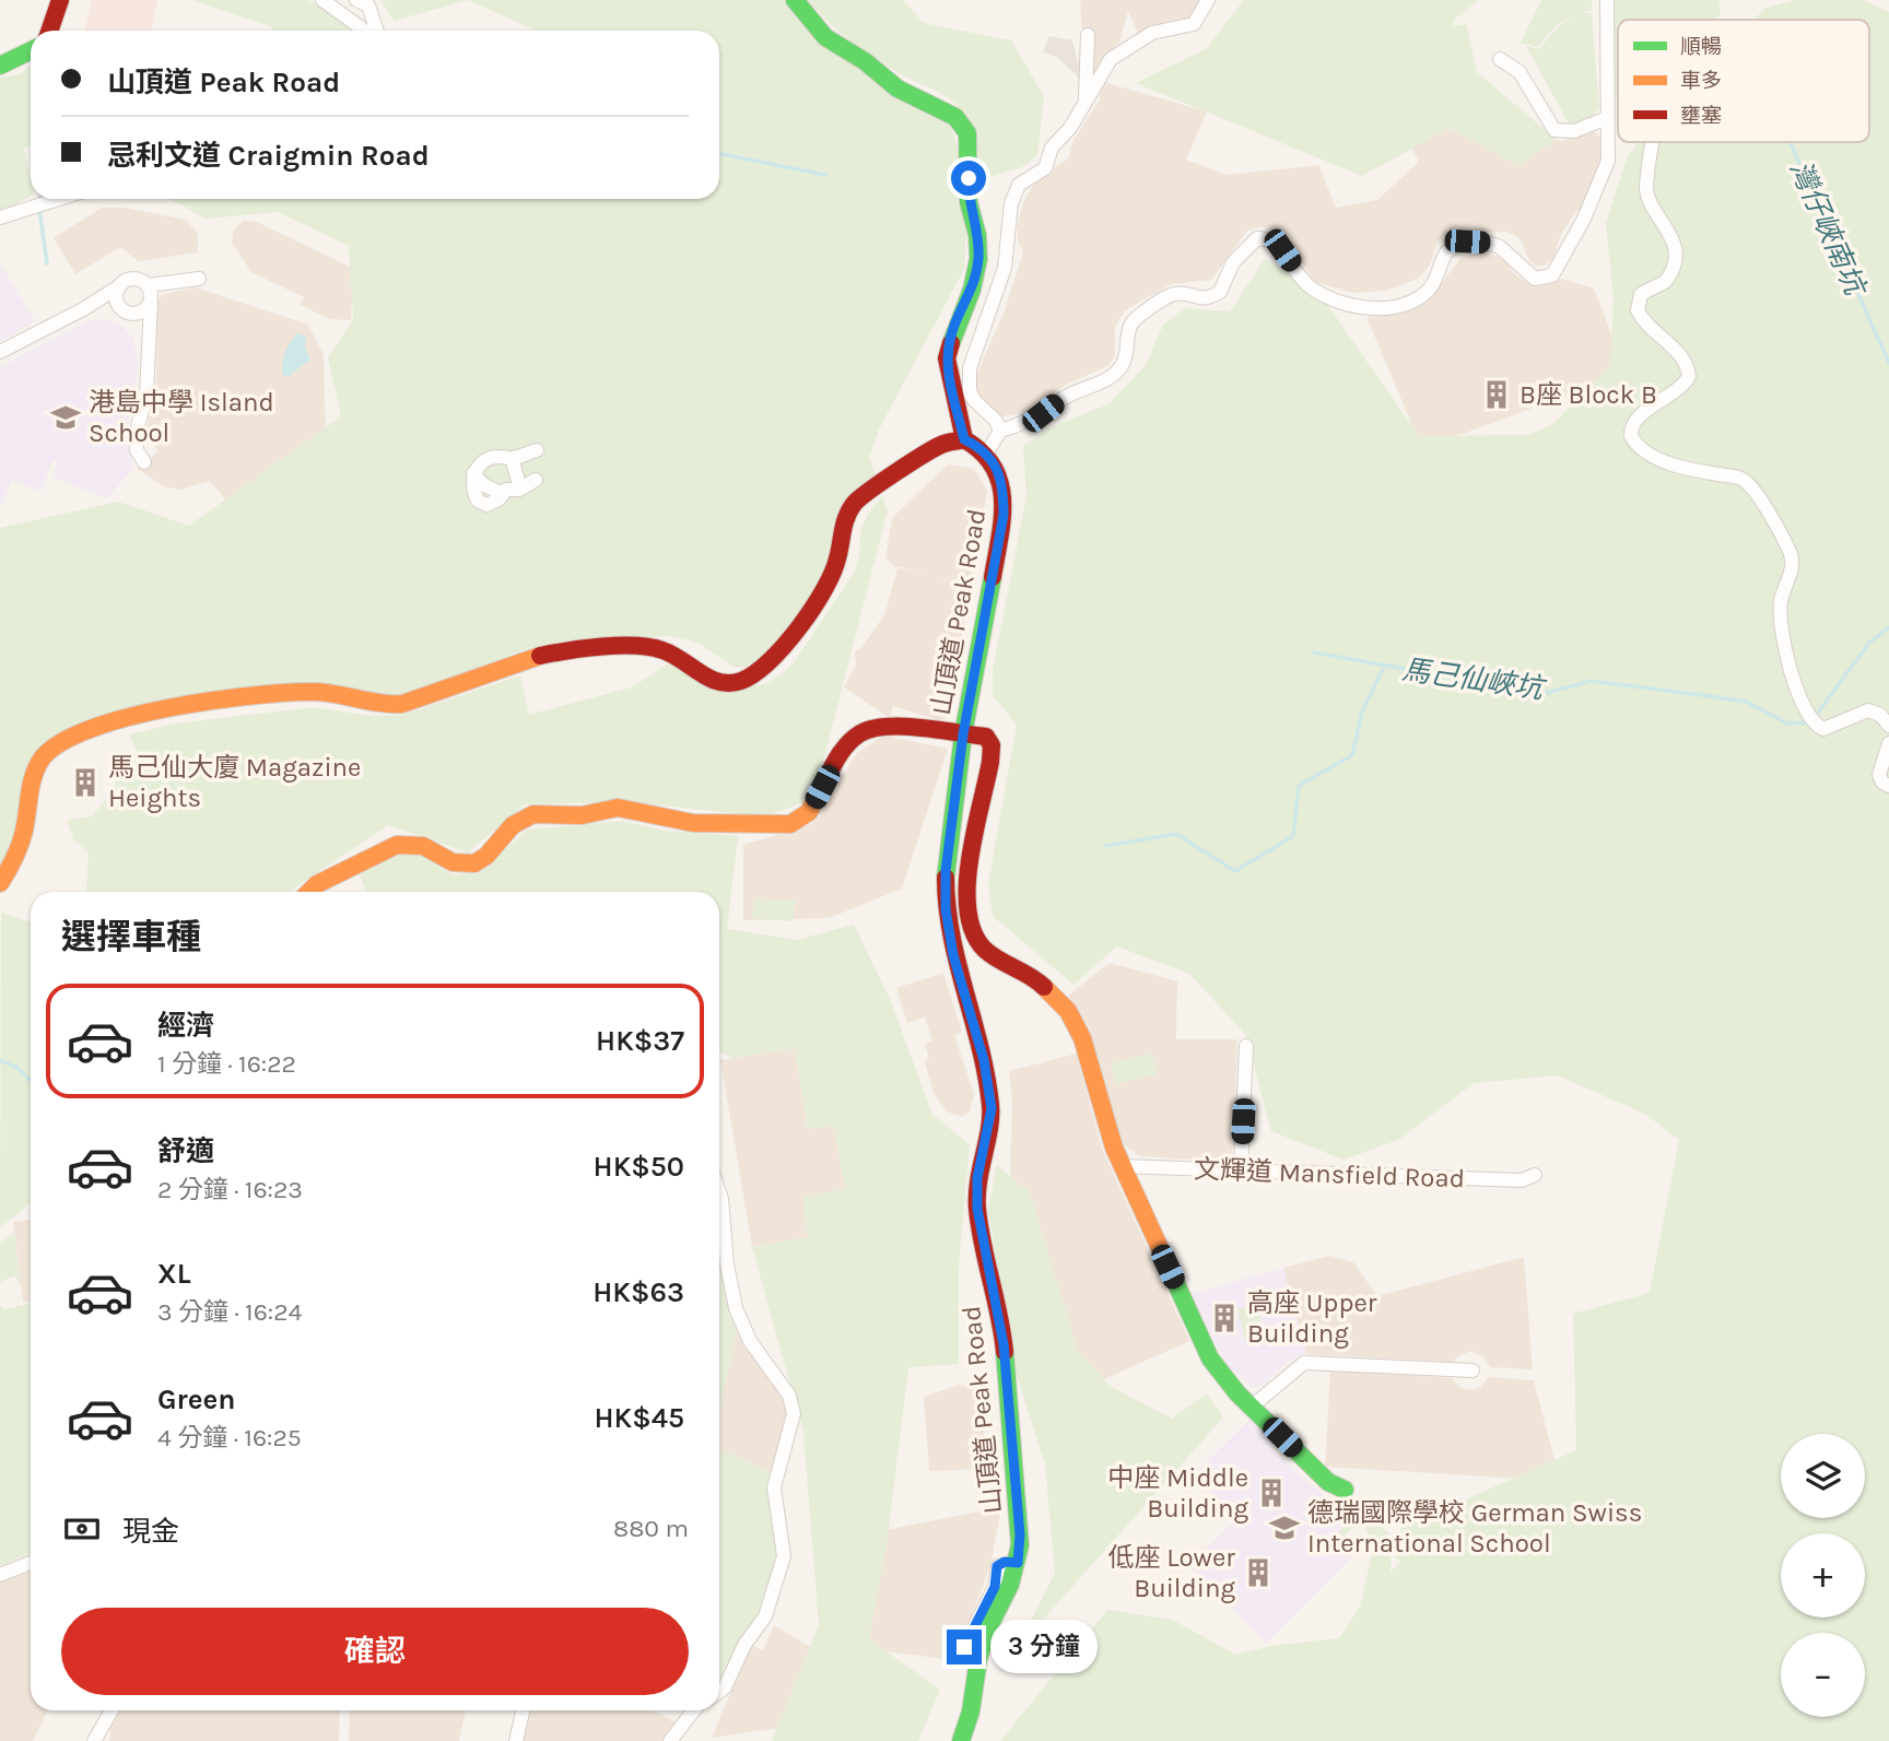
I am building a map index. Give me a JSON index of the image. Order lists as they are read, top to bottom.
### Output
{
  "streets": {
    "main road": ["山頂道 Peak Road"],
    "street": ["文輝道 Mansfield Road"]
  },
  "water": ["灣仔峽南坑", "馬己仙峽坑"],
  "places": {
    "building": [
      "B座 Block B",
      "馬己仙大廈 Magazine Heights",
      "高座 Upper Building",
      "中座 Middle Building",
      "低座 Lower Building"
    ],
    "school or university": ["港島中學 Island School", "德瑞國際學校 German Swiss International School"]
  },
  "legend": ["順暢", "車多", "壅塞"],
  "page": {
    "banner": ["山頂道 Peak Road", "忌利文道 Craigmin Road"],
    "heading": "選擇車種",
    "list": [
      {
        "name": "經濟",
        "note": "1 分鐘 · 16:22",
        "value": "HK$37"
      },
      {
        "name": "舒適",
        "note": "2 分鐘 · 16:23",
        "value": "HK$50"
      },
      {
        "name": "XL",
        "note": "3 分鐘 · 16:24",
        "value": "HK$63"
      },
      {
        "name": "Green",
        "note": "4 分鐘 · 16:25",
        "value": "HK$45"
      }
    ],
    "map_buttons": ["+", "−"],
    "pay": ["現金", "880 m"],
    "buttons": "確認",
    "bubble": "3 分鐘"
  }
}
